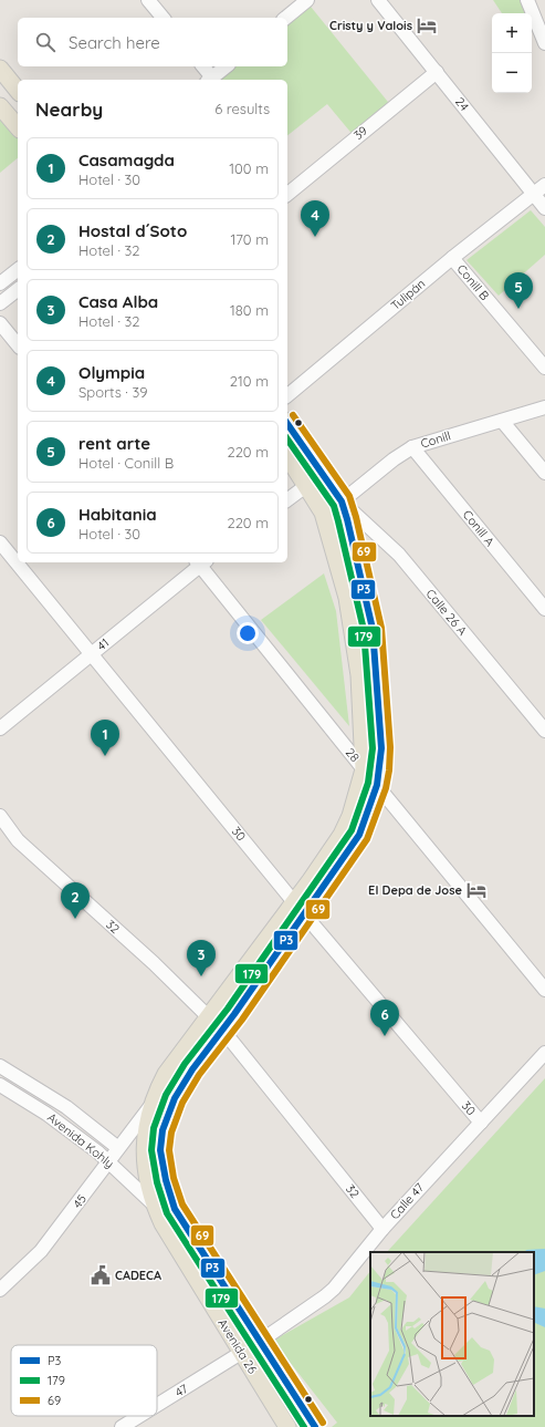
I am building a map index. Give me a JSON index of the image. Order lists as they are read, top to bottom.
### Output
{
  "streets": {
    "main road": ["Avenida 26"],
    "street": [
      "24",
      "39",
      "Conill B",
      "Tulipán",
      "Conill",
      "Conill A",
      "Calle 26 A",
      "41",
      "28",
      "30",
      "32",
      "Avenida Kohly",
      "45",
      "Calle 47",
      "47"
    ]
  },
  "crossings": [
    ["24", "39"],
    ["24", "Tulipán"],
    ["Conill B", "Tulipán"],
    ["Conill", "Conill A"],
    ["Conill", "Calle 26 A"],
    ["Conill", "Avenida 26"],
    ["Calle 26 A", "Avenida 26"],
    ["41", "28"],
    ["41", "30"],
    ["28", "Avenida 26"],
    ["30", "Calle 47"],
    ["30", "Avenida 26"],
    ["32", "Calle 47"],
    ["32", "Avenida 26"],
    ["Avenida Kohly", "45"],
    ["Avenida Kohly", "Avenida 26"],
    ["45", "Avenida 26"],
    ["Calle 47", "Avenida 26"],
    ["Avenida 26", "47"]
  ],
  "places": {
    "hotel": ["Cristy y Valois", "El Depa de Jose"],
    "public building": ["CADECA"]
  },
  "lines": ["transit line 69", "transit line P3", "transit line 179"],
  "legend": ["P3", "179", "69"],
  "page": {
    "map_buttons": ["+", "−"],
    "search": "Search here",
    "heading": ["Nearby", "6 results"],
    "list": [
      {
        "mark": "1",
        "name": "Casamagda",
        "note": "Hotel · 30",
        "value": "100 m"
      },
      {
        "mark": "2",
        "name": "Hostal d´Soto",
        "note": "Hotel · 32",
        "value": "170 m"
      },
      {
        "mark": "3",
        "name": "Casa Alba",
        "note": "Hotel · 32",
        "value": "180 m"
      },
      {
        "mark": "4",
        "name": "Olympia",
        "note": "Sports · 39",
        "value": "210 m"
      },
      {
        "mark": "5",
        "name": "rent arte",
        "note": "Hotel · Conill B",
        "value": "220 m"
      },
      {
        "mark": "6",
        "name": "Habitania",
        "note": "Hotel · 30",
        "value": "220 m"
      }
    ],
    "pins": [
      "4",
      "5",
      "1",
      "2",
      "3",
      "6"
    ]
  }
}
